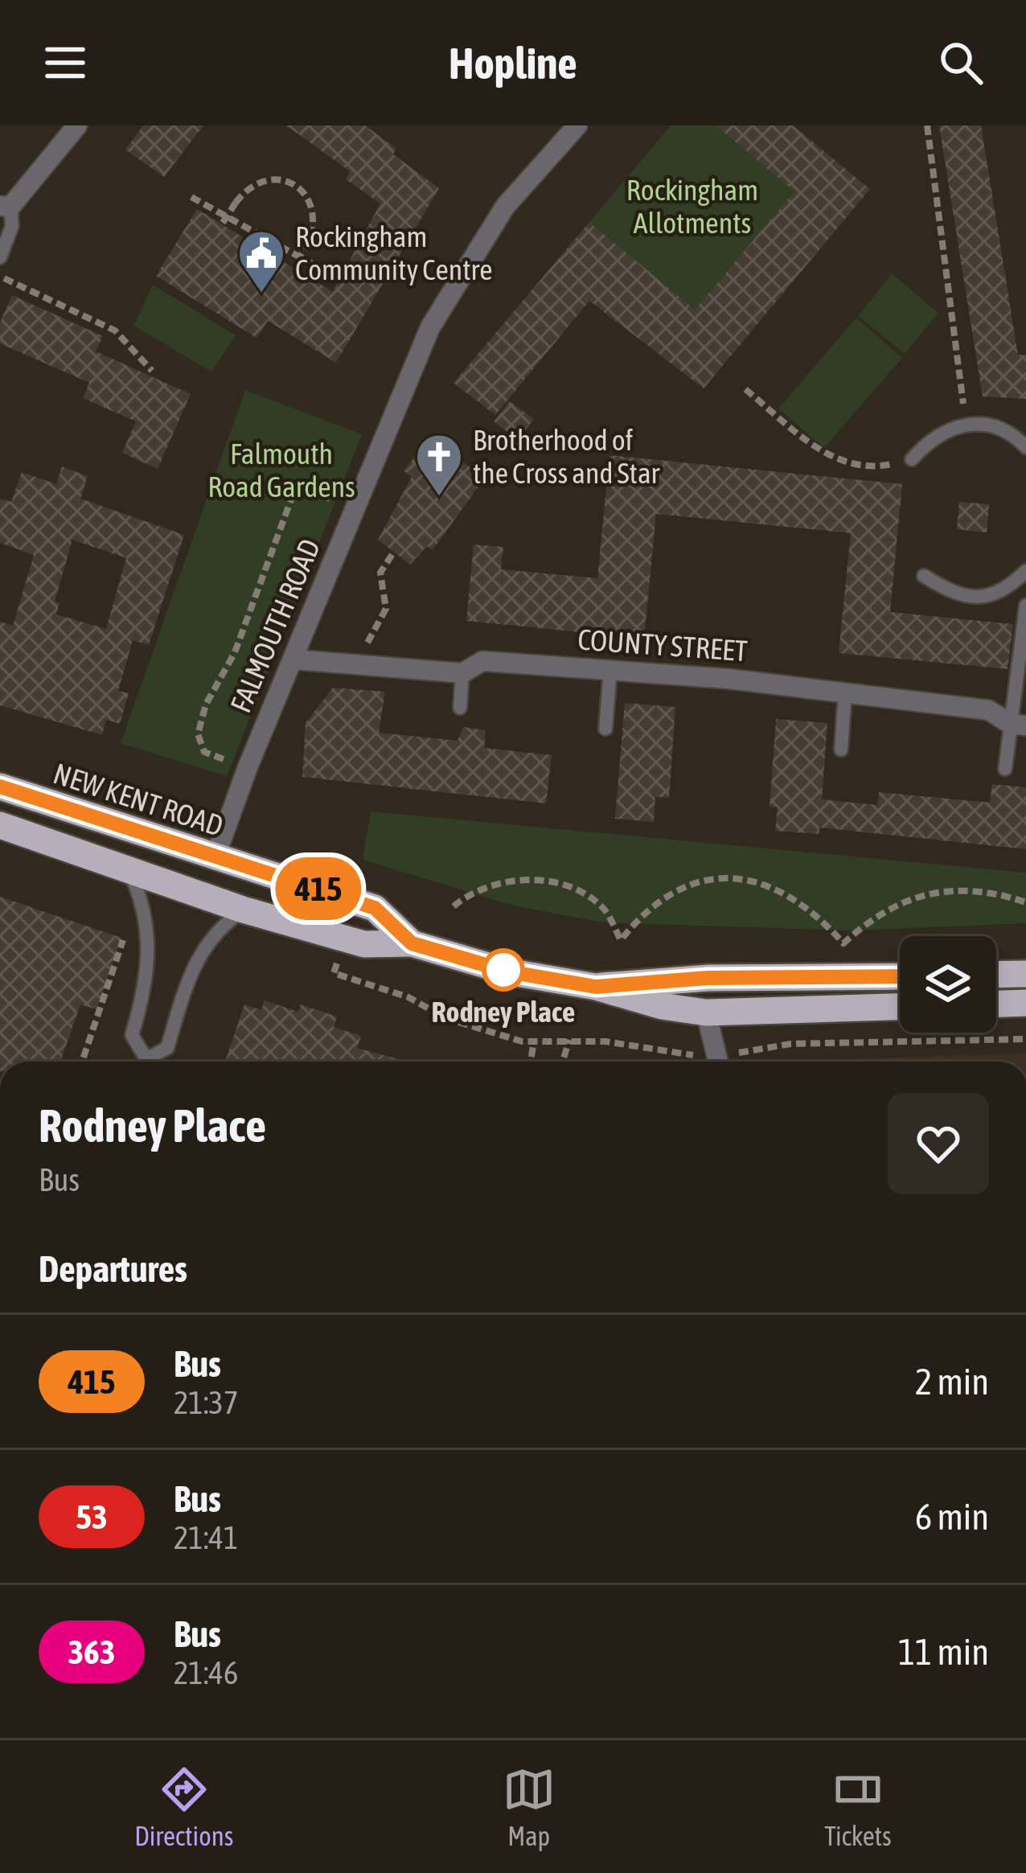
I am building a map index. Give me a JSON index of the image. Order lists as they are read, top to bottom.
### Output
{
  "streets": {
    "highway": ["NEW KENT ROAD"],
    "street": ["FALMOUTH ROAD", "COUNTY STREET"]
  },
  "crossings": [
    ["FALMOUTH ROAD", "COUNTY STREET"],
    ["FALMOUTH ROAD", "NEW KENT ROAD"]
  ],
  "parks": ["Rockingham Allotments", "Falmouth Road Gardens"],
  "places": {
    "public building": ["Rockingham Community Centre"],
    "church": ["Brotherhood of the Cross and Star"],
    "other": ["Rodney Place"]
  },
  "lines": ["bus line 415"],
  "page": {
    "header": "Hopline",
    "on_map": "415",
    "heading": [
      ["Rodney Place", "Bus"],
      "Departures"
    ],
    "list": [
      {
        "mark": "415",
        "name": "Bus",
        "note": "21:37",
        "value": "2 min"
      },
      {
        "mark": "53",
        "name": "Bus",
        "note": "21:41",
        "value": "6 min"
      },
      {
        "mark": "363",
        "name": "Bus",
        "note": "21:46",
        "value": "11 min"
      }
    ],
    "tabs": ["Directions", "Map", "Tickets"]
  }
}
